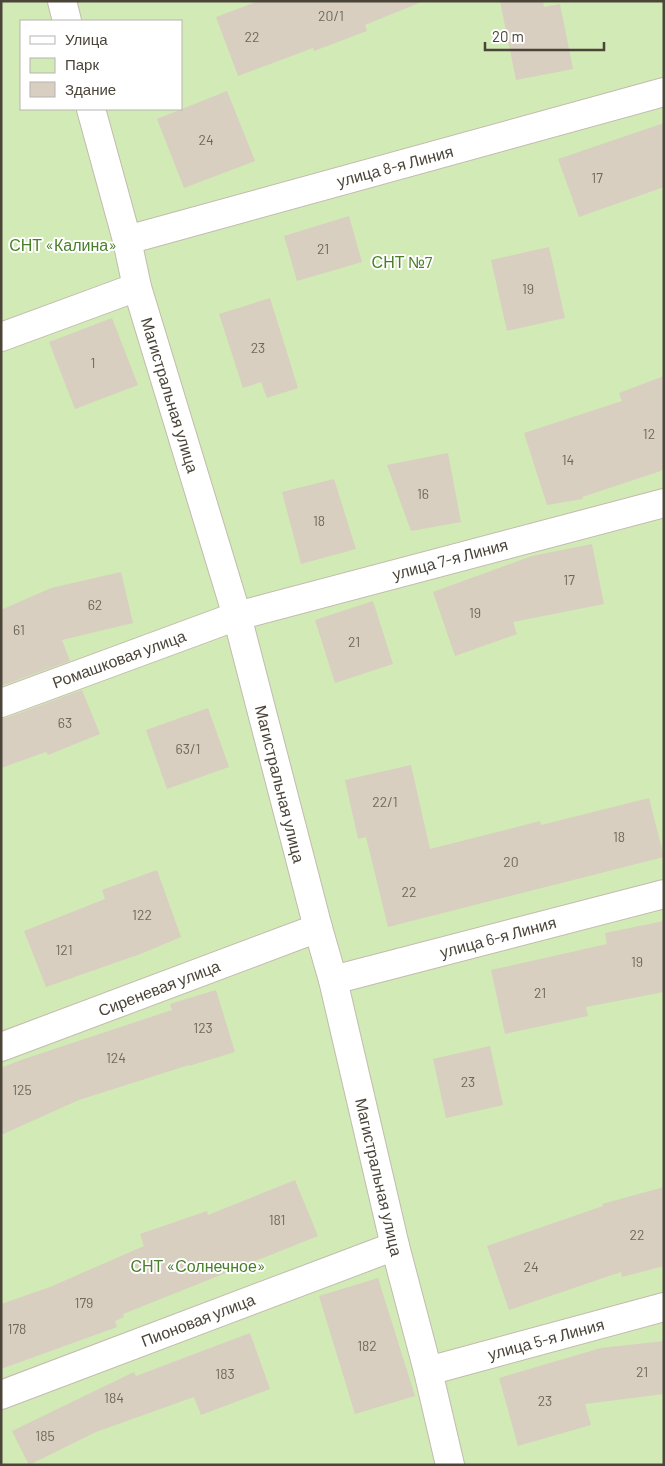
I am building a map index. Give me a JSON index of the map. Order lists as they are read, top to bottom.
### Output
{
  "streets": {
    "street": [
      "улица 8-я Линия",
      "Магистральная улица",
      "улица 7-я Линия",
      "Ромашковая улица",
      "улица 6-я Линия",
      "Сиреневая улица",
      "Пионовая улица",
      "улица 5-я Линия"
    ]
  },
  "crossings": [
    ["улица 8-я Линия", "Магистральная улица"],
    ["Магистральная улица", "улица 7-я Линия"],
    ["Магистральная улица", "Ромашковая улица"],
    ["Магистральная улица", "улица 6-я Линия"],
    ["Магистральная улица", "Сиреневая улица"],
    ["Магистральная улица", "Пионовая улица"],
    ["Магистральная улица", "улица 5-я Линия"],
    ["улица 7-я Линия", "Ромашковая улица"]
  ],
  "parks": ["СНТ «Калина»", "СНТ №7", "СНТ «Солнечное»"],
  "house_numbers": [
    "20/1",
    "22",
    "24",
    "17",
    "21",
    "19",
    "23",
    "1",
    "12",
    "14",
    "16",
    "18",
    "17",
    "62",
    "19",
    "61",
    "21",
    "63",
    "63/1",
    "22/1",
    "18",
    "20",
    "22",
    "122",
    "121",
    "19",
    "21",
    "123",
    "124",
    "23",
    "125",
    "181",
    "22",
    "24",
    "179",
    "178",
    "182",
    "21",
    "183",
    "184",
    "23",
    "185"
  ],
  "legend": ["Улица", "Парк", "Здание"],
  "scale_bar": "20 m"
}
